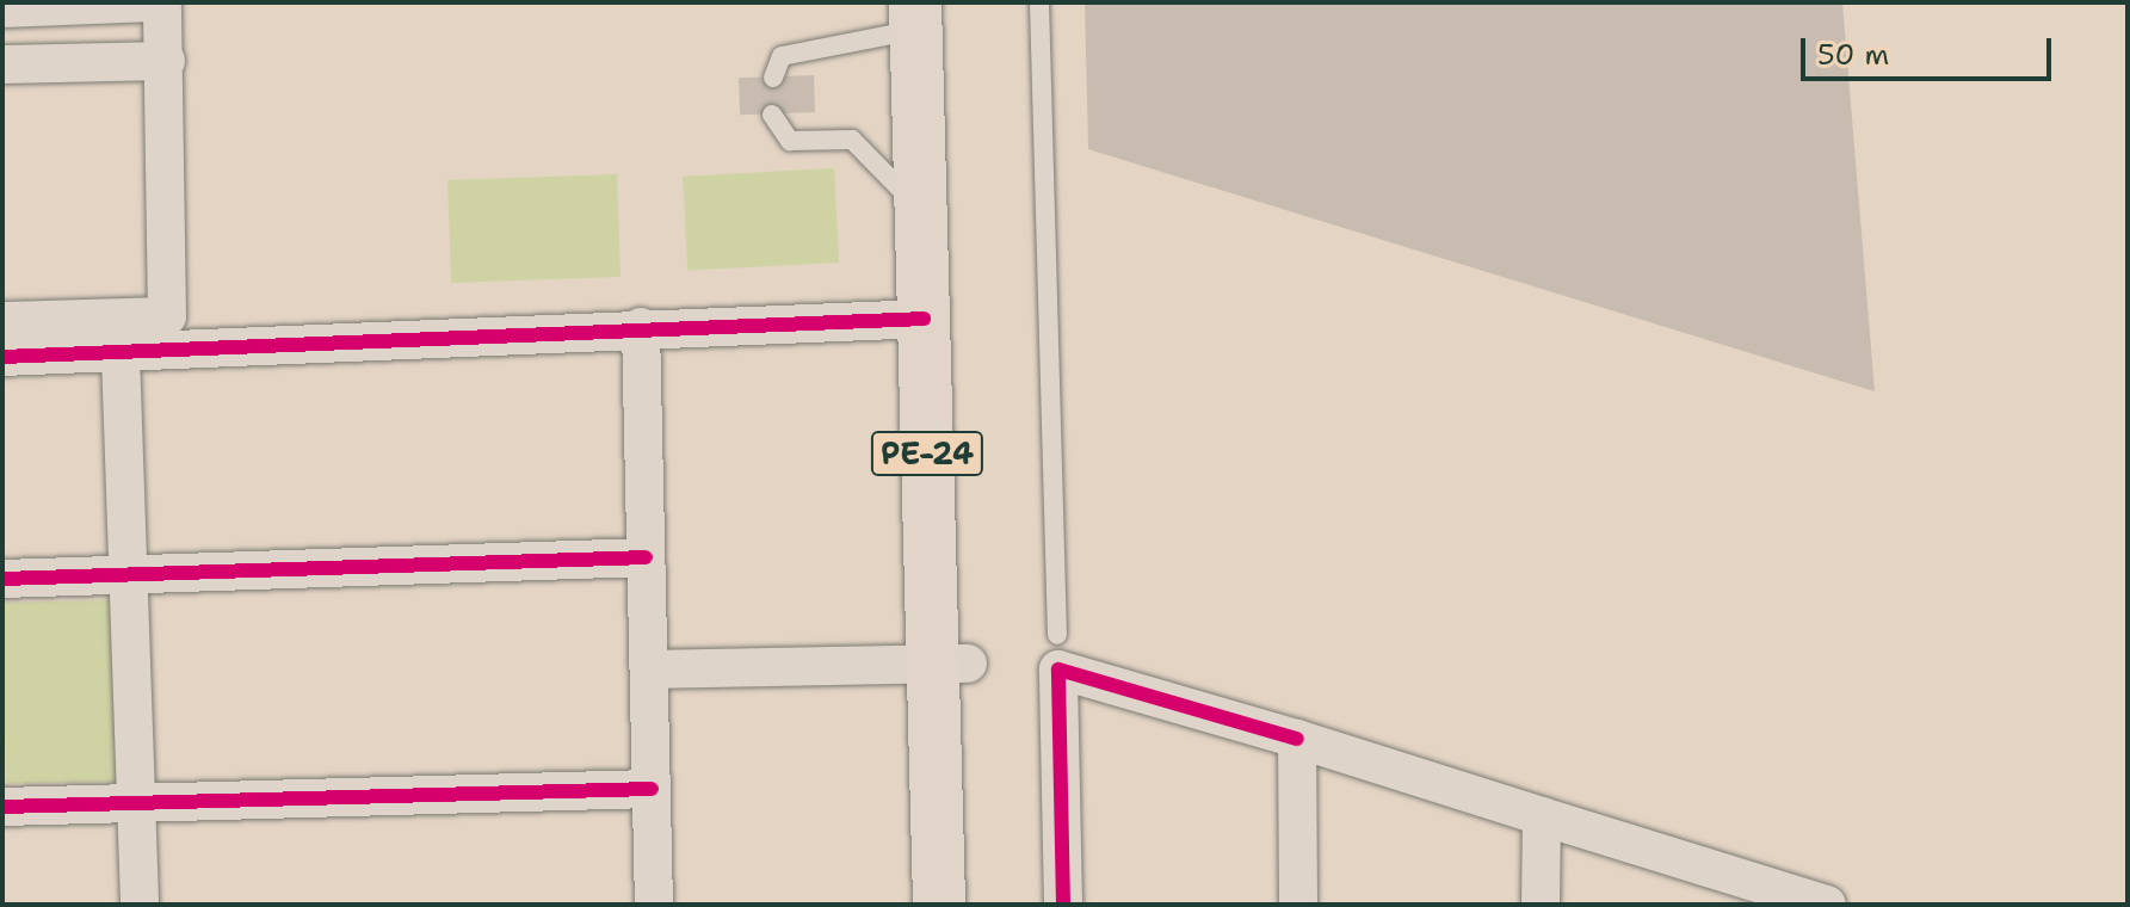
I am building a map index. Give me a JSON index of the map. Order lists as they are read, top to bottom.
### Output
{
  "streets": {
    "highway": ["PE-24"]
  },
  "scale_bar": "50 m"
}
